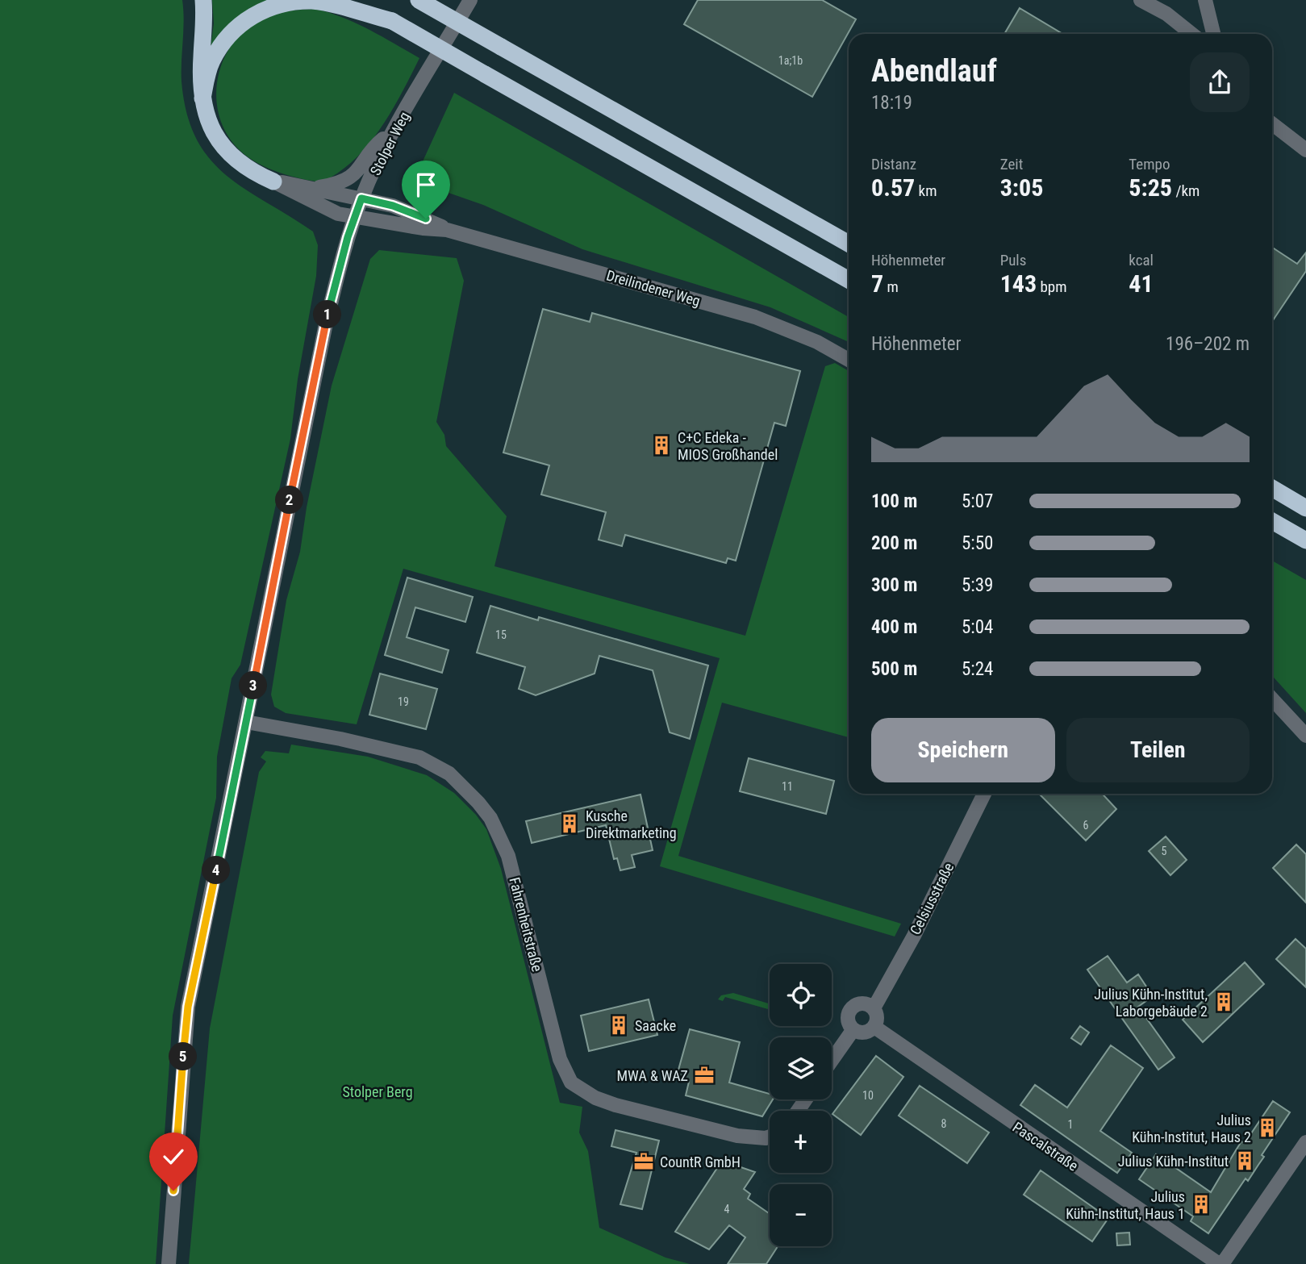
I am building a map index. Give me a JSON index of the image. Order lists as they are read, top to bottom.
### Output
{
  "streets": {
    "street": [
      "Stolper Weg",
      "Dreilindener Weg",
      "Celsiusstraße",
      "Fahrenheitstraße",
      "Pascalstraße"
    ]
  },
  "crossings": [
    ["Stolper Weg", "Dreilindener Weg"],
    ["Stolper Weg", "Fahrenheitstraße"],
    ["Celsiusstraße", "Pascalstraße"]
  ],
  "parks": ["Stolper Berg"],
  "places": {
    "building": [
      "C+C Edeka - MIOS Großhandel",
      "Kusche Direktmarketing",
      "Julius Kühn-Institut, Laborgebäude 2",
      "Saacke",
      "Julius Kühn-Institut, Haus 2",
      "Julius Kühn-Institut",
      "Julius Kühn-Institut, Haus 1"
    ],
    "office": ["MWA & WAZ", "CountR GmbH"]
  },
  "house_numbers": [
    "1a;1b",
    "15",
    "19",
    "11",
    "6",
    "5",
    "10",
    "8",
    "1",
    "4"
  ],
  "page": {
    "heading": ["Abendlauf", "18:19"],
    "stats": [
      ["Distanz", "0.57 km"],
      ["Zeit", "3:05"],
      ["Tempo", "5:25 /km"],
      ["Höhenmeter", "7 m"],
      ["Puls", "143 bpm"],
      ["kcal", "41"]
    ],
    "pins": [
      "1",
      "2",
      "3",
      "4",
      "5"
    ],
    "chart": ["Höhenmeter", "196–202 m"],
    "list": [
      {
        "name": "100 m",
        "note": "5:07"
      },
      {
        "name": "200 m",
        "note": "5:50"
      },
      {
        "name": "300 m",
        "note": "5:39"
      },
      {
        "name": "400 m",
        "note": "5:04"
      },
      {
        "name": "500 m",
        "note": "5:24"
      }
    ],
    "buttons": ["Speichern", "Teilen"],
    "map_buttons": ["+", "−"]
  }
}
